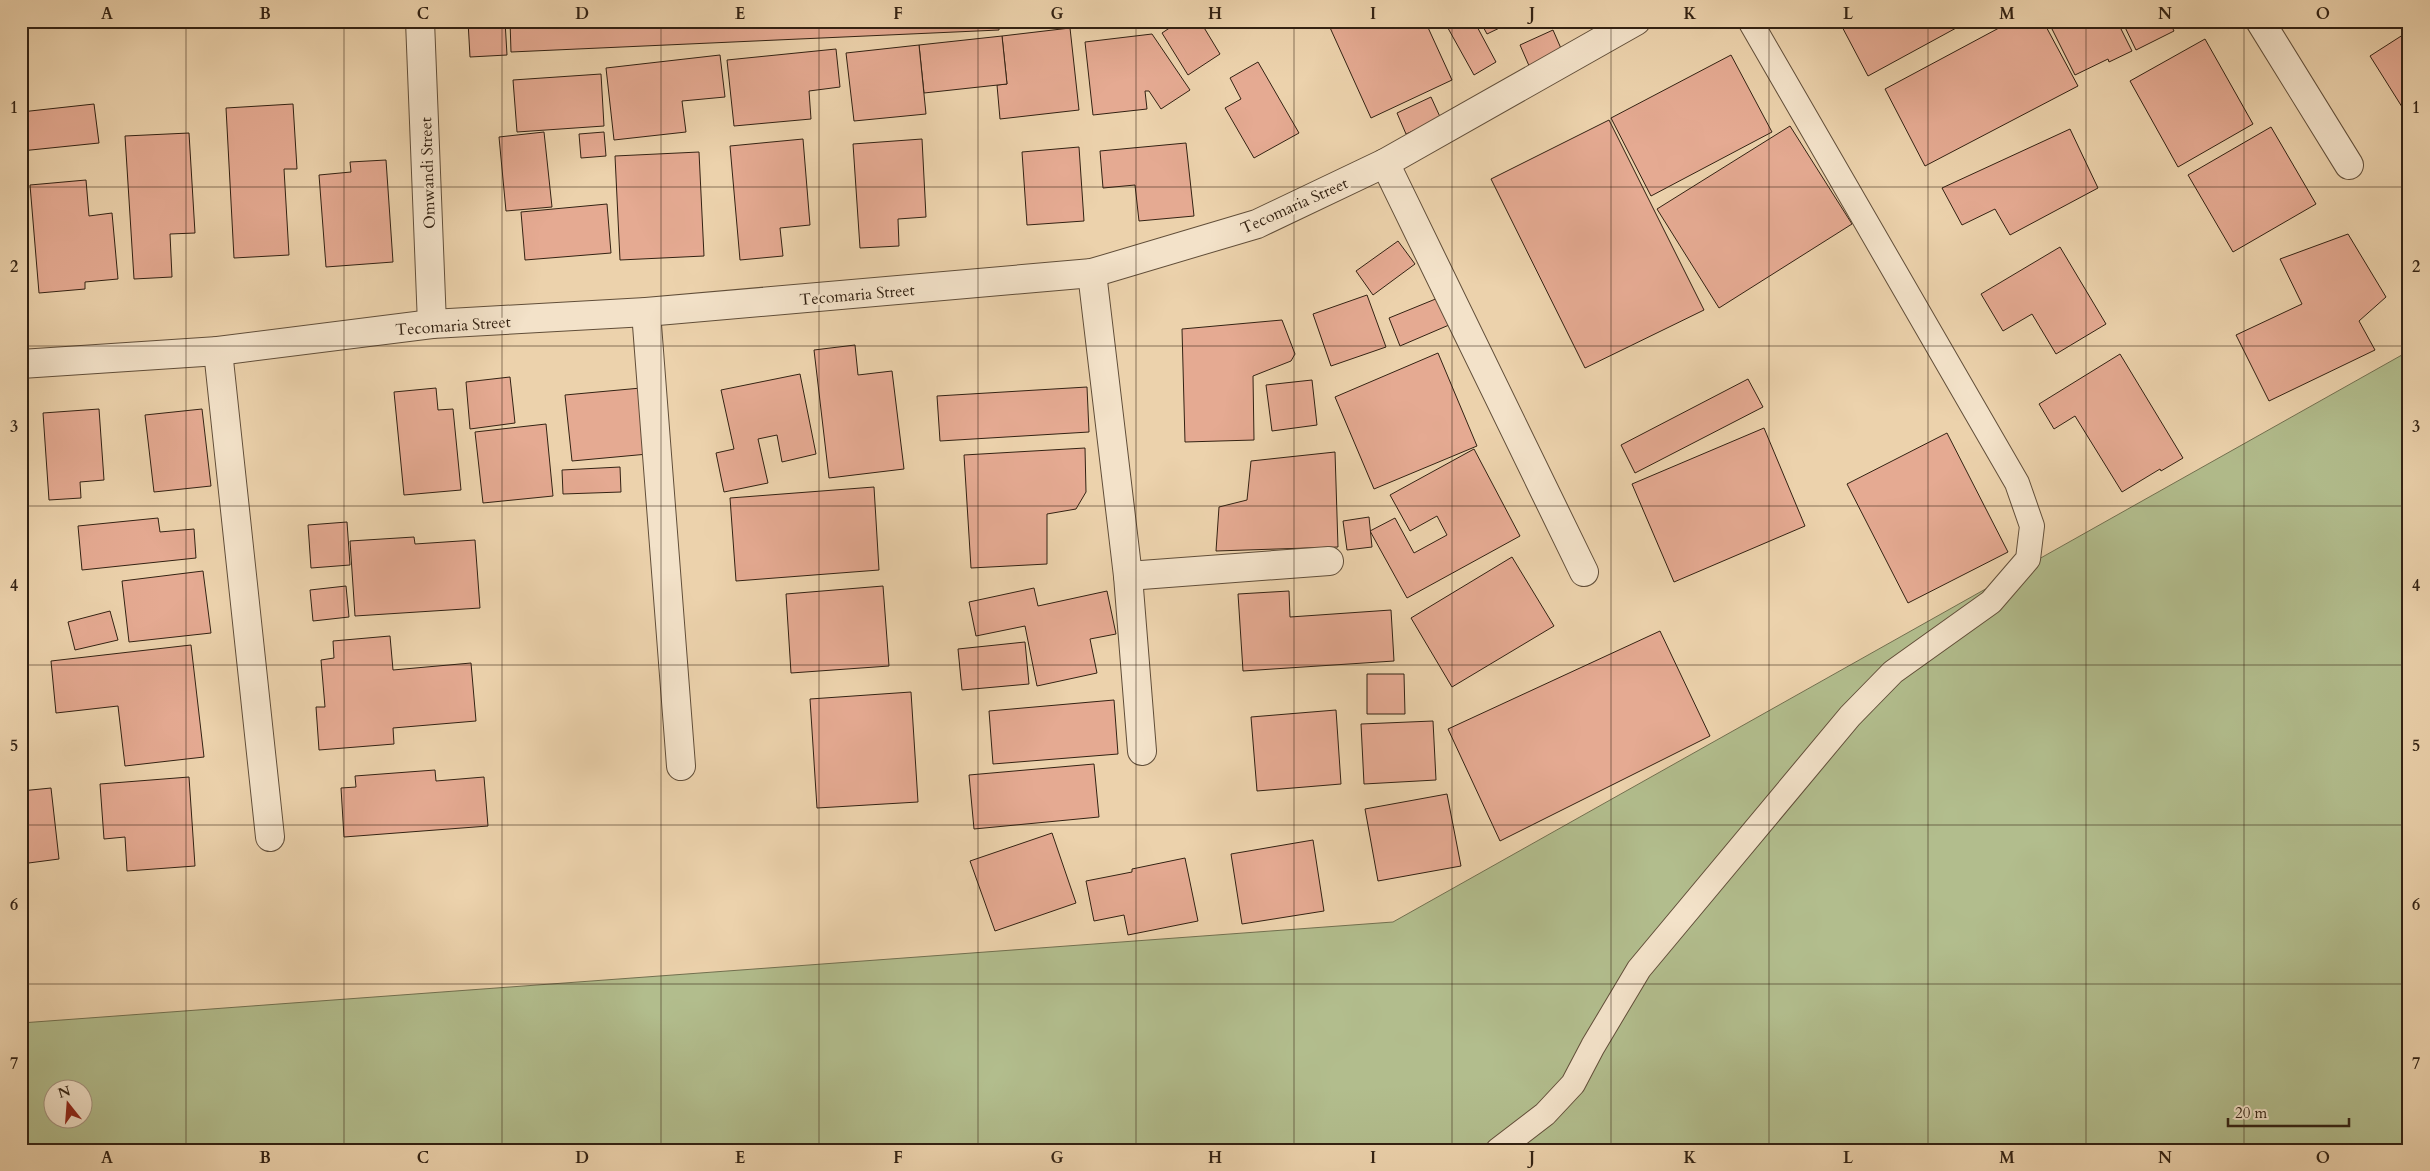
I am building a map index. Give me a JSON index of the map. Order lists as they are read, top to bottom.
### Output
{
  "streets": {
    "street": ["Omwandi Street", "Tecomaria Street"]
  },
  "crossings": [
    ["Omwandi Street", "Tecomaria Street"]
  ],
  "scale_bar": "20 m",
  "north": "top",
  "grid": {
    "columns": [
      "A",
      "B",
      "C",
      "D",
      "E",
      "F",
      "G",
      "H",
      "I",
      "J",
      "K",
      "L",
      "M",
      "N",
      "O"
    ],
    "rows": [
      "1",
      "2",
      "3",
      "4",
      "5",
      "6",
      "7"
    ]
  }
}
